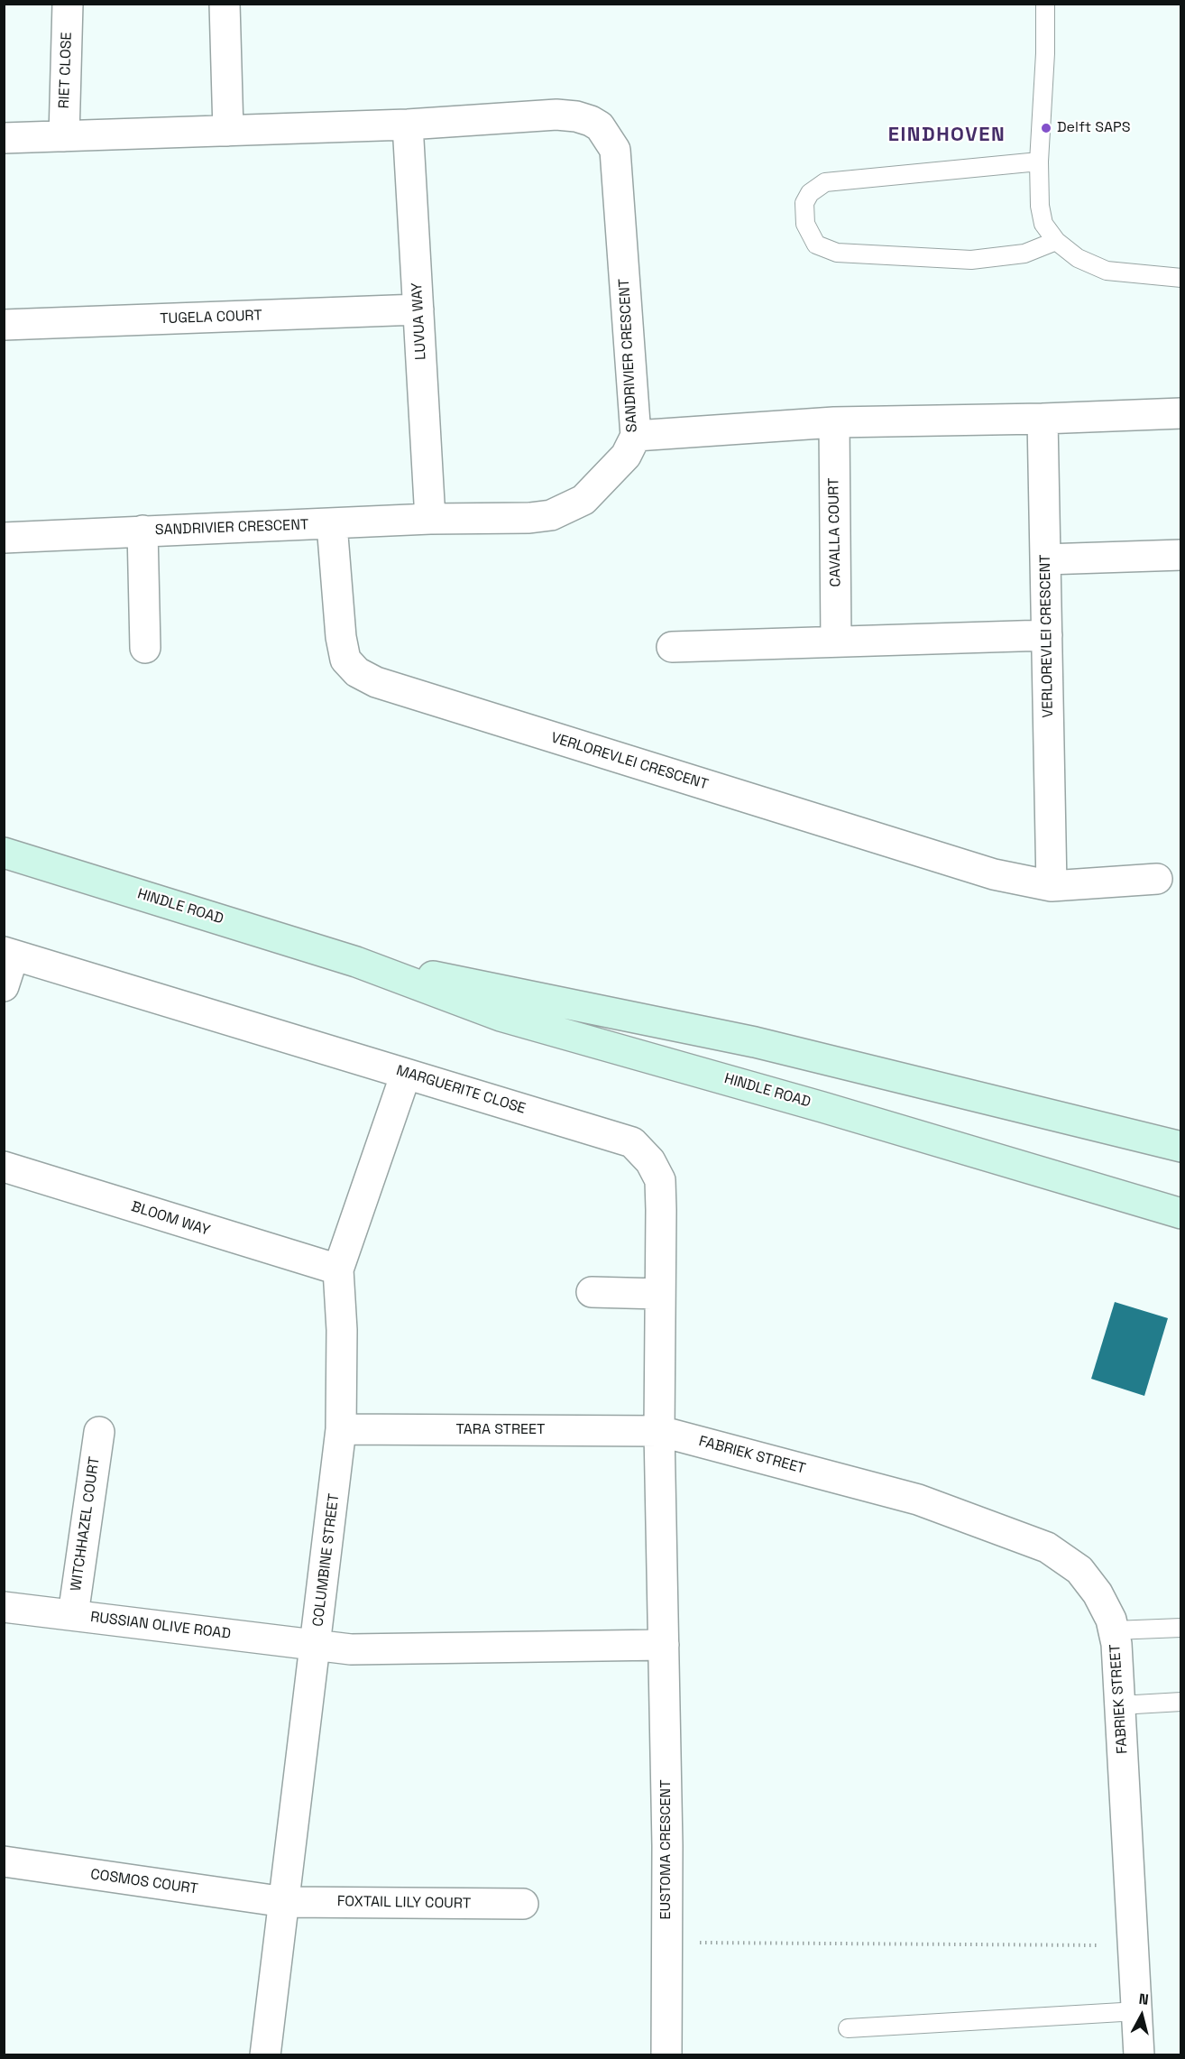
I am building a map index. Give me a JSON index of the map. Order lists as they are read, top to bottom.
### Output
{
  "streets": {
    "main road": ["HINDLE ROAD"],
    "street": [
      "RIET CLOSE",
      "TUGELA COURT",
      "LUVUA WAY",
      "SANDRIVIER CRESCENT",
      "CAVALLA COURT",
      "VERLOREVLEI CRESCENT",
      "MARGUERITE CLOSE",
      "BLOOM WAY",
      "TARA STREET",
      "FABRIEK STREET",
      "WITCHHAZEL COURT",
      "COLUMBINE STREET",
      "RUSSIAN OLIVE ROAD",
      "EUSTOMA CRESCENT",
      "COSMOS COURT",
      "FOXTAIL LILY COURT"
    ]
  },
  "crossings": [
    ["RIET CLOSE", "SANDRIVIER CRESCENT"],
    ["TUGELA COURT", "LUVUA WAY"],
    ["LUVUA WAY", "SANDRIVIER CRESCENT"],
    ["SANDRIVIER CRESCENT", "VERLOREVLEI CRESCENT"],
    ["MARGUERITE CLOSE", "TARA STREET"],
    ["MARGUERITE CLOSE", "FABRIEK STREET"],
    ["MARGUERITE CLOSE", "COLUMBINE STREET"],
    ["MARGUERITE CLOSE", "EUSTOMA CRESCENT"],
    ["BLOOM WAY", "COLUMBINE STREET"],
    ["TARA STREET", "FABRIEK STREET"],
    ["TARA STREET", "COLUMBINE STREET"],
    ["TARA STREET", "EUSTOMA CRESCENT"],
    ["FABRIEK STREET", "EUSTOMA CRESCENT"],
    ["WITCHHAZEL COURT", "RUSSIAN OLIVE ROAD"],
    ["COLUMBINE STREET", "RUSSIAN OLIVE ROAD"],
    ["COLUMBINE STREET", "COSMOS COURT"],
    ["COLUMBINE STREET", "FOXTAIL LILY COURT"],
    ["COSMOS COURT", "FOXTAIL LILY COURT"]
  ],
  "districts": ["EINDHOVEN"],
  "places": ["Delft SAPS"],
  "north": "top"
}
